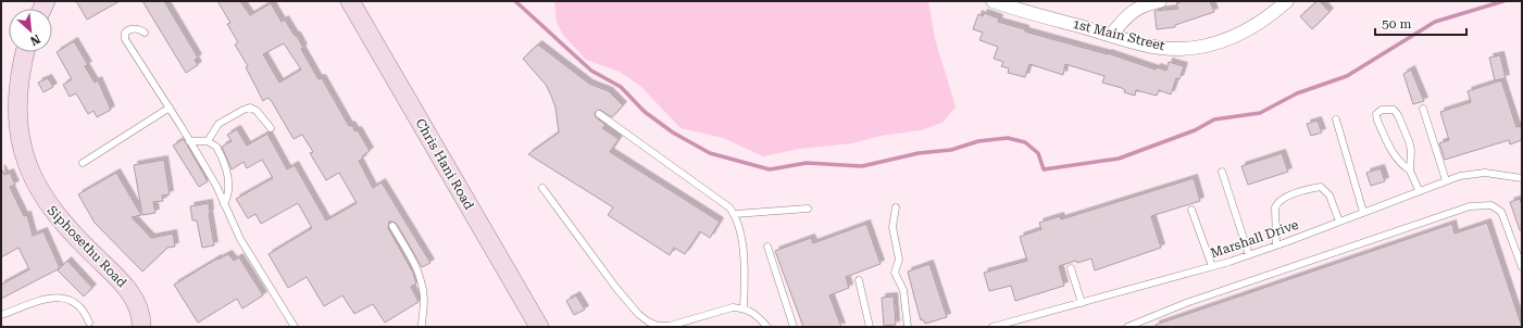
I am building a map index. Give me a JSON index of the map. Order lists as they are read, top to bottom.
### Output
{
  "streets": {
    "main road": ["Chris Hani Road", "Siphosethu Road"],
    "street": ["1st Main Street"],
    "lane": ["Marshall Drive"]
  },
  "scale_bar": "50 m",
  "north": "bottom right"
}
